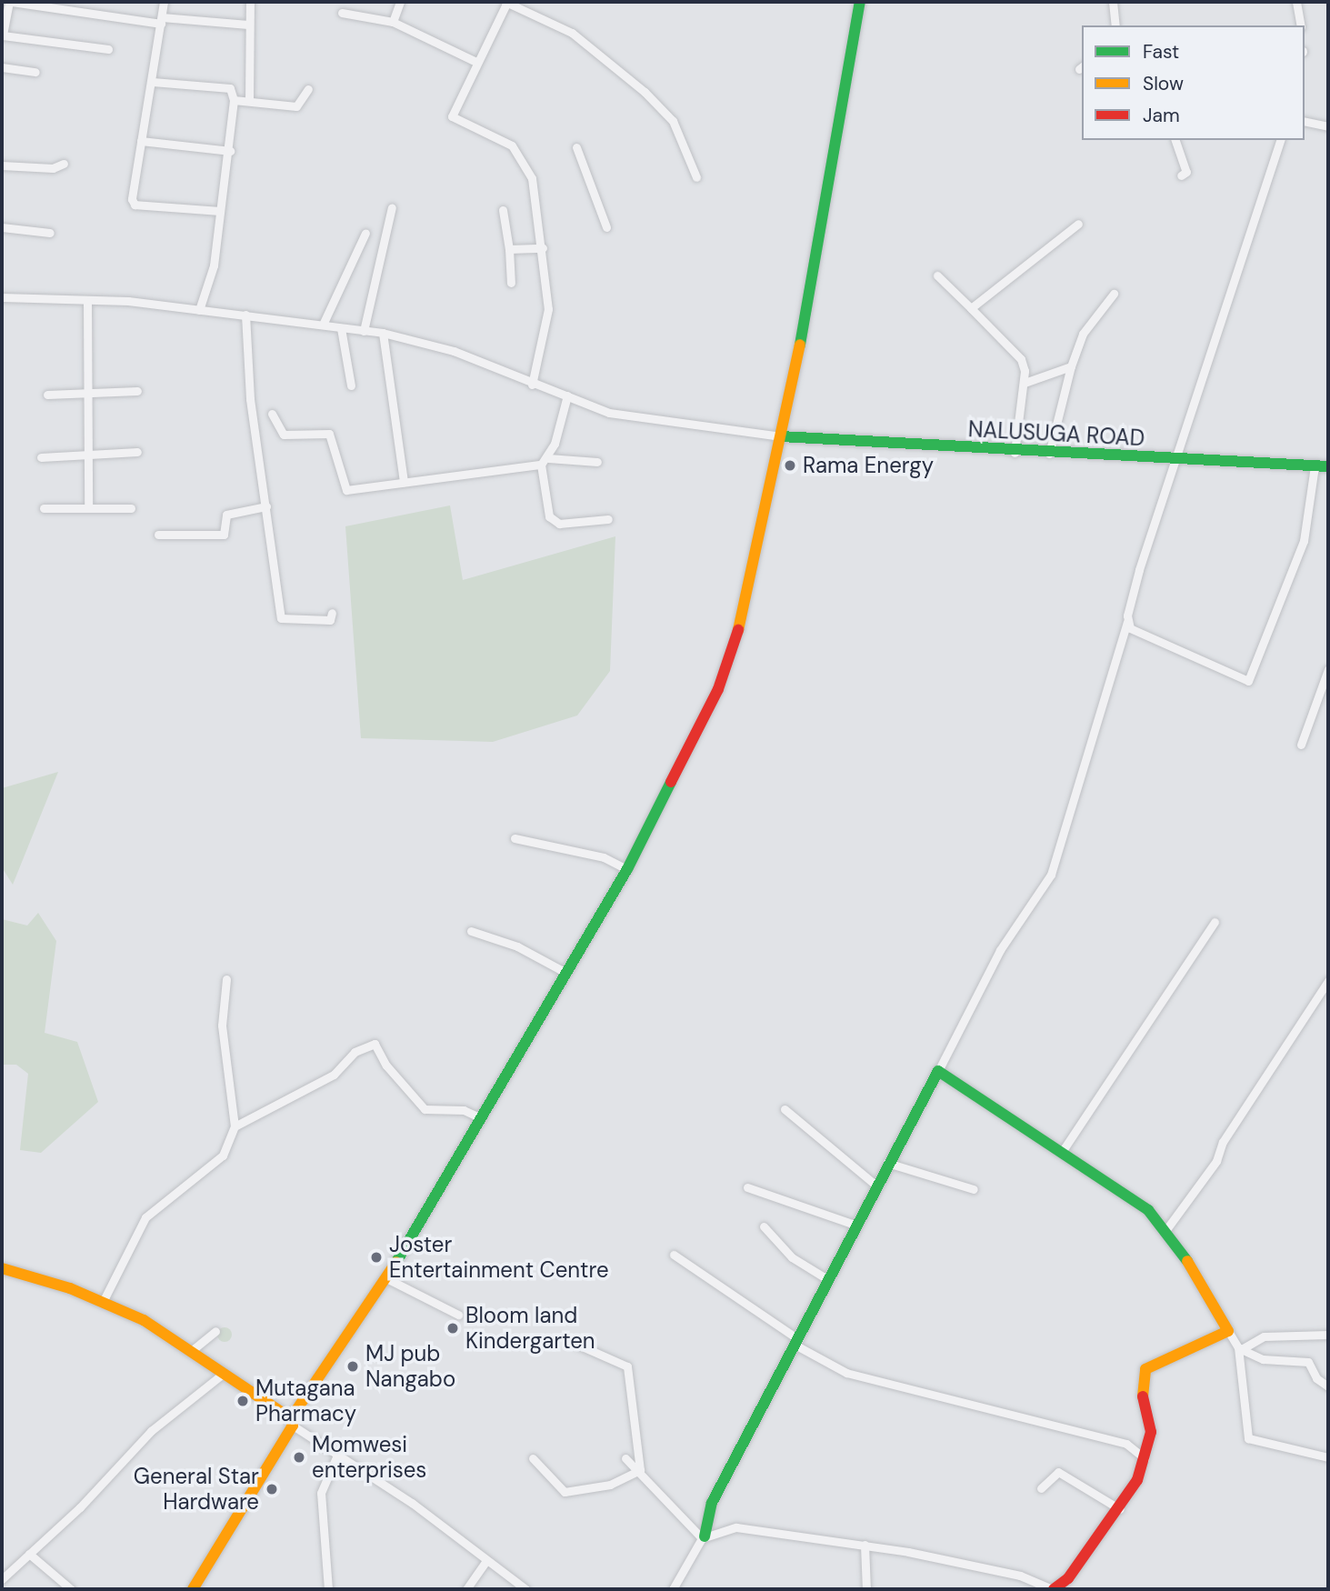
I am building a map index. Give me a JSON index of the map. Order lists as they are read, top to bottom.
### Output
{
  "streets": {
    "street": ["NALUSUGA ROAD"]
  },
  "places": [
    "Rama Energy",
    "Joster Entertainment Centre",
    "Bloom land Kindergarten",
    "MJ pub Nangabo",
    "Mutagana Pharmacy",
    "Momwesi enterprises",
    "General Star Hardware"
  ],
  "legend": ["Fast", "Slow", "Jam"]
}
